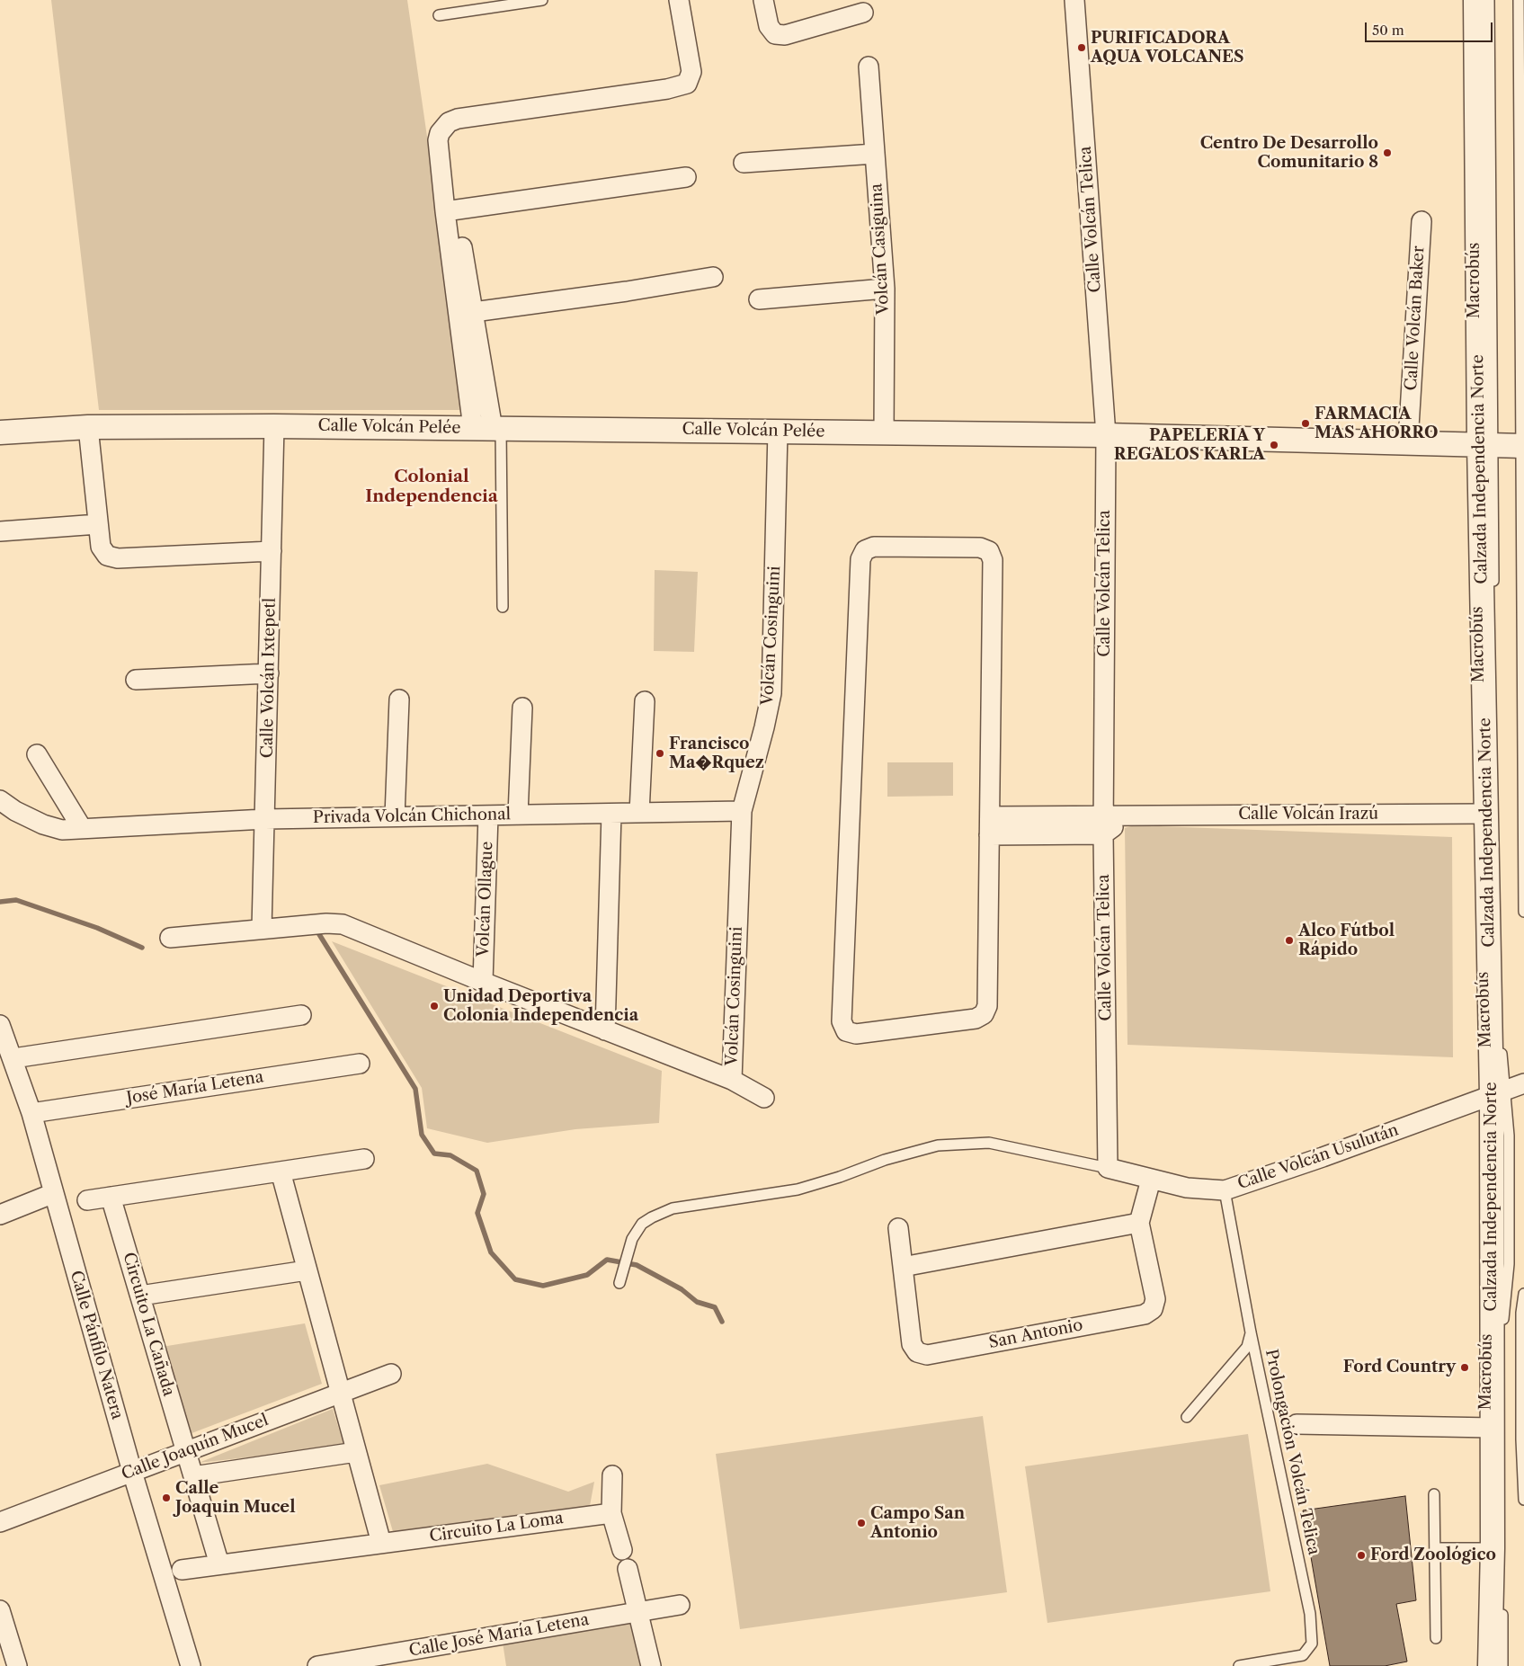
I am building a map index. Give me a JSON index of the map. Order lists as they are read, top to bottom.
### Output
{
  "streets": {
    "street": [
      "Calle Volcán Telica",
      "Volcán Casiguina",
      "Calle Volcán Baker",
      "Calle Volcán Pelée",
      "Calzada Independencia Norte",
      "Volcán Cosinguini",
      "Calle Volcán Ixtepetl",
      "Calle Volcán Irazú",
      "Privada Volcán Chichonal",
      "Volcán Ollague",
      "José María Letena",
      "Calle Volcán Usulután",
      "Circuito La Cañada",
      "San Antonio",
      "Calle Pánfilo Natera",
      "Calle Joaquín Mucel",
      "Circuito La Loma",
      "Calle José María Letena"
    ],
    "lane": ["Macrobús", "Prolongación Volcán Telica"]
  },
  "crossings": [
    ["Calle Volcán Telica", "Calle Volcán Pelée"],
    ["Calle Volcán Telica", "Calle Volcán Irazú"],
    ["Calle Volcán Telica", "Calle Volcán Usulután"],
    ["Volcán Casiguina", "Calle Volcán Pelée"],
    ["Macrobús", "Calle Volcán Pelée"],
    ["Macrobús", "Calzada Independencia Norte"],
    ["Macrobús", "Calle Volcán Usulután"],
    ["Calle Volcán Baker", "Calle Volcán Pelée"],
    ["Calle Volcán Pelée", "Calzada Independencia Norte"],
    ["Calle Volcán Pelée", "Volcán Cosinguini"],
    ["Calle Volcán Pelée", "Calle Volcán Ixtepetl"],
    ["Calzada Independencia Norte", "Calle Volcán Irazú"],
    ["Calzada Independencia Norte", "Calle Volcán Usulután"],
    ["Volcán Cosinguini", "Privada Volcán Chichonal"],
    ["Calle Volcán Ixtepetl", "Privada Volcán Chichonal"],
    ["Privada Volcán Chichonal", "Volcán Ollague"],
    ["José María Letena", "Calle Pánfilo Natera"],
    ["Calle Volcán Usulután", "San Antonio"],
    ["Calle Volcán Usulután", "Prolongación Volcán Telica"],
    ["Circuito La Cañada", "Calle Joaquín Mucel"],
    ["Calle Pánfilo Natera", "Calle Joaquín Mucel"]
  ],
  "districts": ["Colonial Independencia"],
  "places": [
    "PURIFICADORA AQUA VOLCANES",
    "Centro De Desarrollo Comunitario 8",
    "FARMACIA MAS AHORRO",
    "PAPELERIA Y REGALOS KARLA",
    "Francisco Ma�Rquez",
    "Alco Fútbol Rápido",
    "Unidad Deportiva Colonia Independencia",
    "Ford Country",
    "Calle Joaquin Mucel",
    "Campo San Antonio",
    "Ford Zoológico"
  ],
  "scale_bar": "50 m"
}
